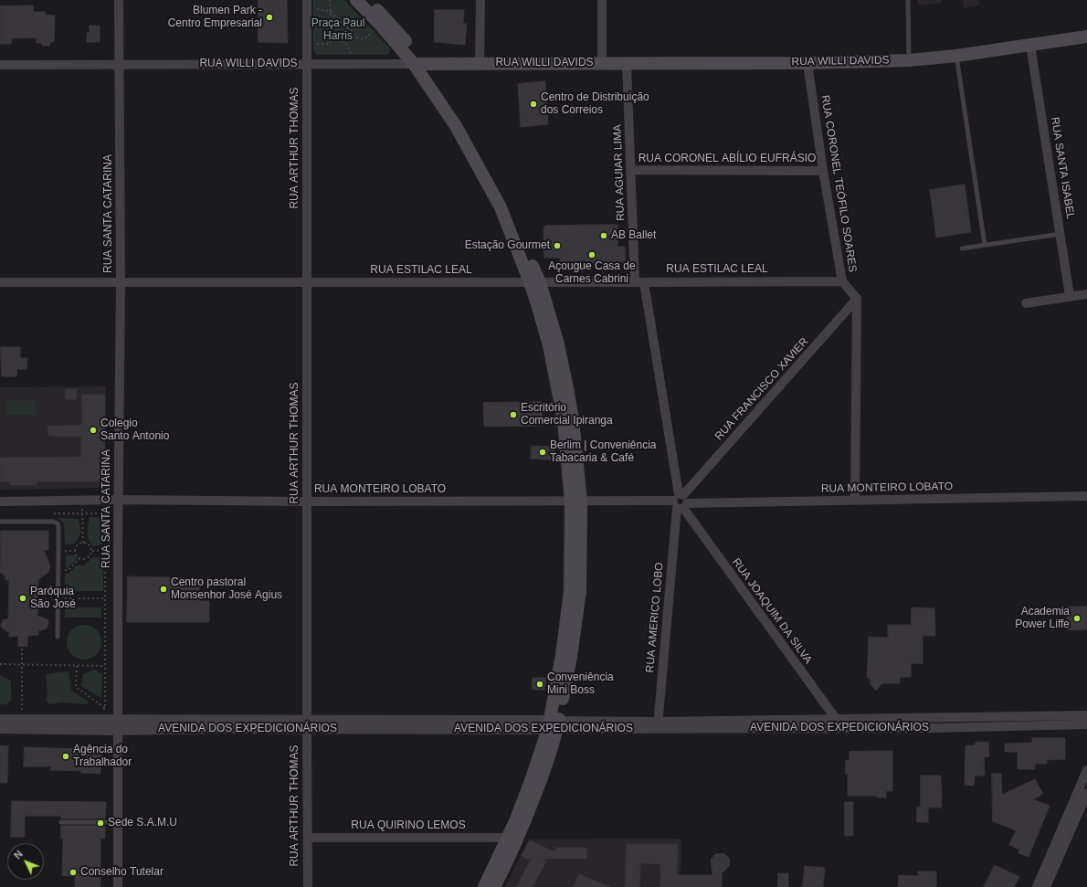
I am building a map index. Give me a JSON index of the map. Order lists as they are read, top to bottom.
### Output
{
  "streets": {
    "main road": ["RUA WILLI DAVIDS"],
    "street": [
      "RUA ARTHUR THOMAS",
      "RUA CORONEL ABÍLIO EUFRÁSIO",
      "RUA SANTA ISABEL",
      "RUA AGUIAR LIMA",
      "RUA CORONEL TEÓFILO SOARES",
      "RUA SANTA CATARINA",
      "RUA ESTILAC LEAL",
      "RUA FRANCISCO XAVIER",
      "RUA MONTEIRO LOBATO",
      "RUA JOAQUIM DA SILVA",
      "RUA AMERICO LOBO",
      "AVENIDA DOS EXPEDICIONÁRIOS",
      "RUA QUIRINO LEMOS"
    ]
  },
  "crossings": [
    ["RUA WILLI DAVIDS", "RUA ARTHUR THOMAS"],
    ["RUA WILLI DAVIDS", "RUA SANTA ISABEL"],
    ["RUA WILLI DAVIDS", "RUA AGUIAR LIMA"],
    ["RUA WILLI DAVIDS", "RUA CORONEL TEÓFILO SOARES"],
    ["RUA WILLI DAVIDS", "RUA SANTA CATARINA"],
    ["RUA ARTHUR THOMAS", "RUA ESTILAC LEAL"],
    ["RUA ARTHUR THOMAS", "RUA MONTEIRO LOBATO"],
    ["RUA ARTHUR THOMAS", "AVENIDA DOS EXPEDICIONÁRIOS"],
    ["RUA ARTHUR THOMAS", "RUA QUIRINO LEMOS"],
    ["RUA CORONEL ABÍLIO EUFRÁSIO", "RUA AGUIAR LIMA"],
    ["RUA CORONEL ABÍLIO EUFRÁSIO", "RUA CORONEL TEÓFILO SOARES"],
    ["RUA AGUIAR LIMA", "RUA ESTILAC LEAL"],
    ["RUA AGUIAR LIMA", "RUA FRANCISCO XAVIER"],
    ["RUA AGUIAR LIMA", "RUA MONTEIRO LOBATO"],
    ["RUA AGUIAR LIMA", "RUA JOAQUIM DA SILVA"],
    ["RUA AGUIAR LIMA", "RUA AMERICO LOBO"],
    ["RUA CORONEL TEÓFILO SOARES", "RUA ESTILAC LEAL"],
    ["RUA CORONEL TEÓFILO SOARES", "RUA FRANCISCO XAVIER"],
    ["RUA SANTA CATARINA", "RUA ESTILAC LEAL"],
    ["RUA SANTA CATARINA", "RUA MONTEIRO LOBATO"],
    ["RUA SANTA CATARINA", "AVENIDA DOS EXPEDICIONÁRIOS"],
    ["RUA FRANCISCO XAVIER", "RUA MONTEIRO LOBATO"],
    ["RUA FRANCISCO XAVIER", "RUA JOAQUIM DA SILVA"],
    ["RUA FRANCISCO XAVIER", "RUA AMERICO LOBO"],
    ["RUA MONTEIRO LOBATO", "RUA JOAQUIM DA SILVA"],
    ["RUA MONTEIRO LOBATO", "RUA AMERICO LOBO"],
    ["RUA JOAQUIM DA SILVA", "RUA AMERICO LOBO"],
    ["RUA JOAQUIM DA SILVA", "AVENIDA DOS EXPEDICIONÁRIOS"],
    ["RUA AMERICO LOBO", "AVENIDA DOS EXPEDICIONÁRIOS"]
  ],
  "parks": ["Praça Paul Harris"],
  "places": [
    "Blumen Park - Centro Empresarial",
    "Centro de Distribuição dos Correios",
    "AB Ballet",
    "Estação Gourmet",
    "Açougue Casa de Carnes Cabrini",
    "Escritório Comercial Ipiranga",
    "Colegio Santo Antonio",
    "Berlim | Conveniência Tabacaria & Café",
    "Centro pastoral Monsenhor José Agius",
    "Paróquia São José",
    "Academia Power Liffe",
    "Conveniência Mini Boss",
    "Agência do Trabalhador",
    "Sede S.A.M.U",
    "Conselho Tutelar"
  ],
  "north": "top left"
}
